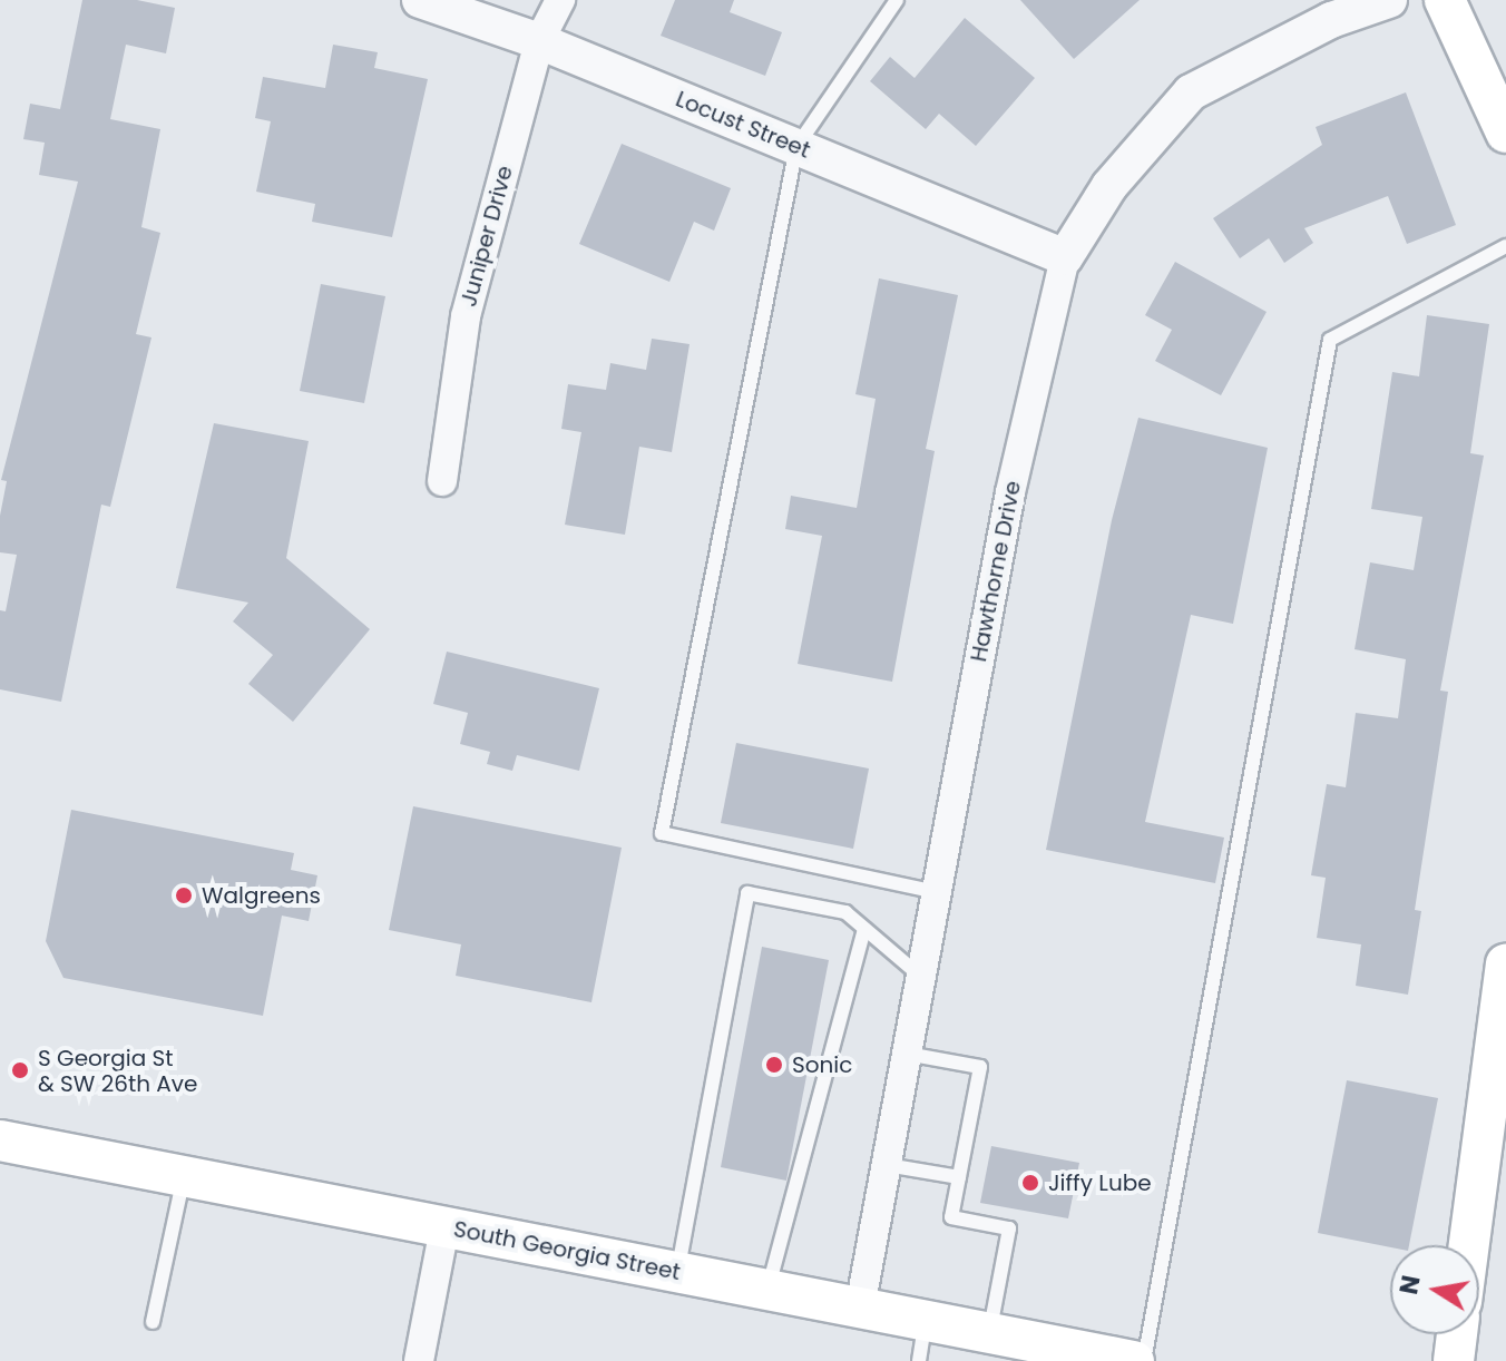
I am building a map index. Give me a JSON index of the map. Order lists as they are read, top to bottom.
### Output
{
  "streets": {
    "main road": ["South Georgia Street"],
    "street": ["Locust Street", "Juniper Drive", "Hawthorne Drive"]
  },
  "crossings": [
    ["Locust Street", "Juniper Drive"],
    ["Locust Street", "Hawthorne Drive"],
    ["Hawthorne Drive", "South Georgia Street"]
  ],
  "places": [
    "Walgreens",
    "Sonic",
    "S Georgia St & SW 26th Ave",
    "Jiffy Lube"
  ],
  "north": "left"
}
